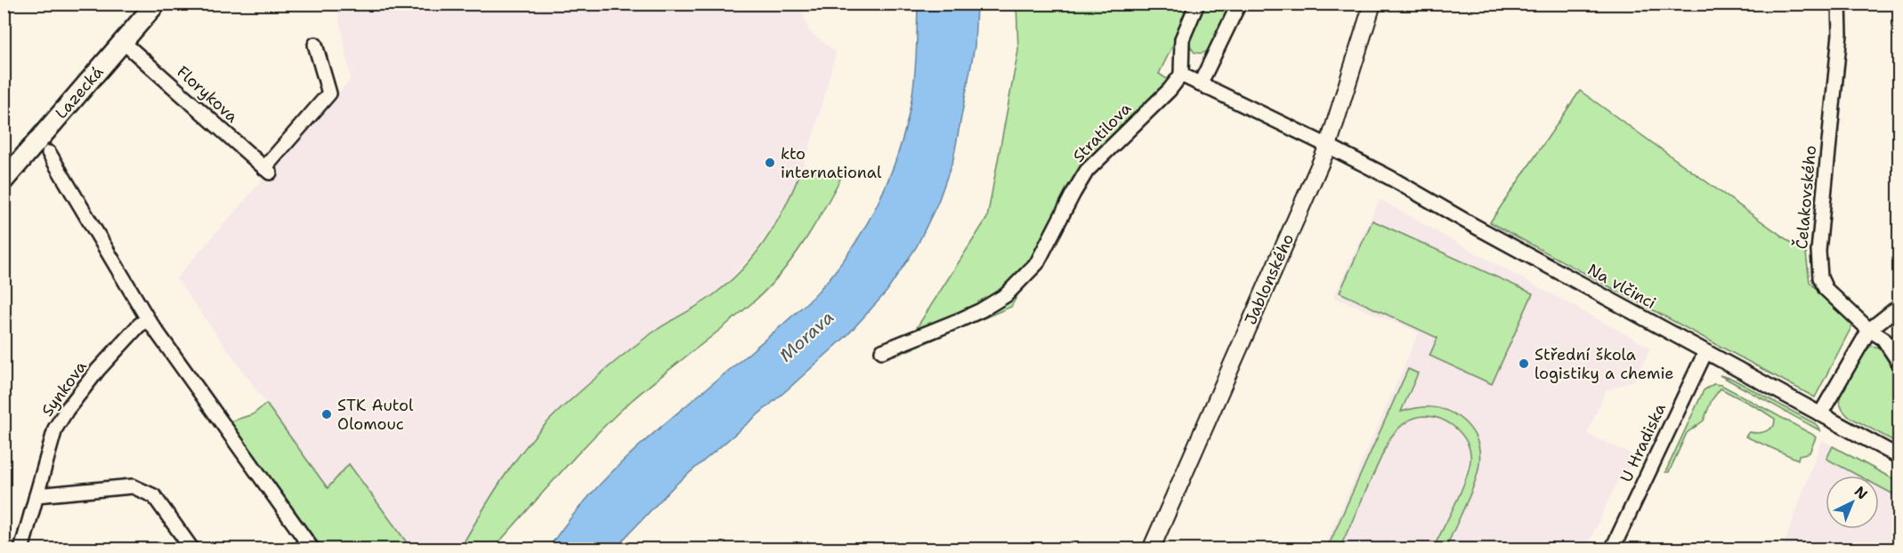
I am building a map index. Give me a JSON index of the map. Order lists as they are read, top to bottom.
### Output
{
  "streets": {
    "main road": ["Lazecká"],
    "street": [
      "Florykova",
      "Stratilova",
      "Čelakovského",
      "Jablonského",
      "Na vlčinci",
      "Synkova",
      "U Hradiska"
    ]
  },
  "crossings": [
    ["Lazecká", "Florykova"],
    ["Jablonského", "Na vlčinci"],
    ["Na vlčinci", "U Hradiska"]
  ],
  "water": ["Morava"],
  "places": ["kto international", "Střední škola logistiky a chemie", "STK Autol Olomouc"],
  "north": "top right"
}
